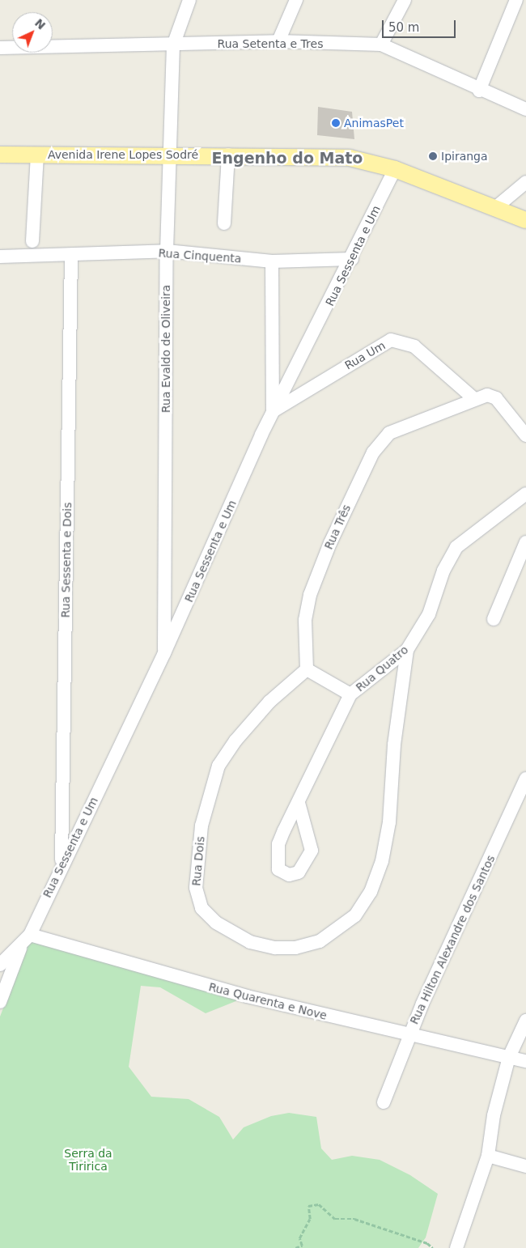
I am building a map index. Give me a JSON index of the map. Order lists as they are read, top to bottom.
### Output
{
  "streets": {
    "main road": ["Avenida Irene Lopes Sodré"],
    "street": [
      "Rua Setenta e Tres",
      "Rua Cinquenta",
      "Rua Sessenta e Um",
      "Rua Evaldo de Oliveira",
      "Rua Um",
      "Rua Três",
      "Rua Sessenta e Dois",
      "Rua Quatro",
      "Rua Dois",
      "Rua Hilton Alexandre dos Santos",
      "Rua Quarenta e Nove"
    ]
  },
  "crossings": [
    ["Rua Setenta e Tres", "Rua Evaldo de Oliveira"],
    ["Avenida Irene Lopes Sodré", "Rua Sessenta e Um"],
    ["Avenida Irene Lopes Sodré", "Rua Evaldo de Oliveira"],
    ["Rua Cinquenta", "Rua Sessenta e Um"],
    ["Rua Cinquenta", "Rua Evaldo de Oliveira"],
    ["Rua Cinquenta", "Rua Sessenta e Dois"],
    ["Rua Sessenta e Um", "Rua Evaldo de Oliveira"],
    ["Rua Sessenta e Um", "Rua Um"],
    ["Rua Sessenta e Um", "Rua Sessenta e Dois"],
    ["Rua Sessenta e Um", "Rua Quarenta e Nove"],
    ["Rua Um", "Rua Três"],
    ["Rua Três", "Rua Dois"],
    ["Rua Quatro", "Rua Dois"],
    ["Rua Hilton Alexandre dos Santos", "Rua Quarenta e Nove"]
  ],
  "districts": ["Engenho do Mato"],
  "parks": ["Serra da Tiririca"],
  "places": ["AnimasPet", "Ipiranga"],
  "scale_bar": "50 m",
  "north": "top right"
}
